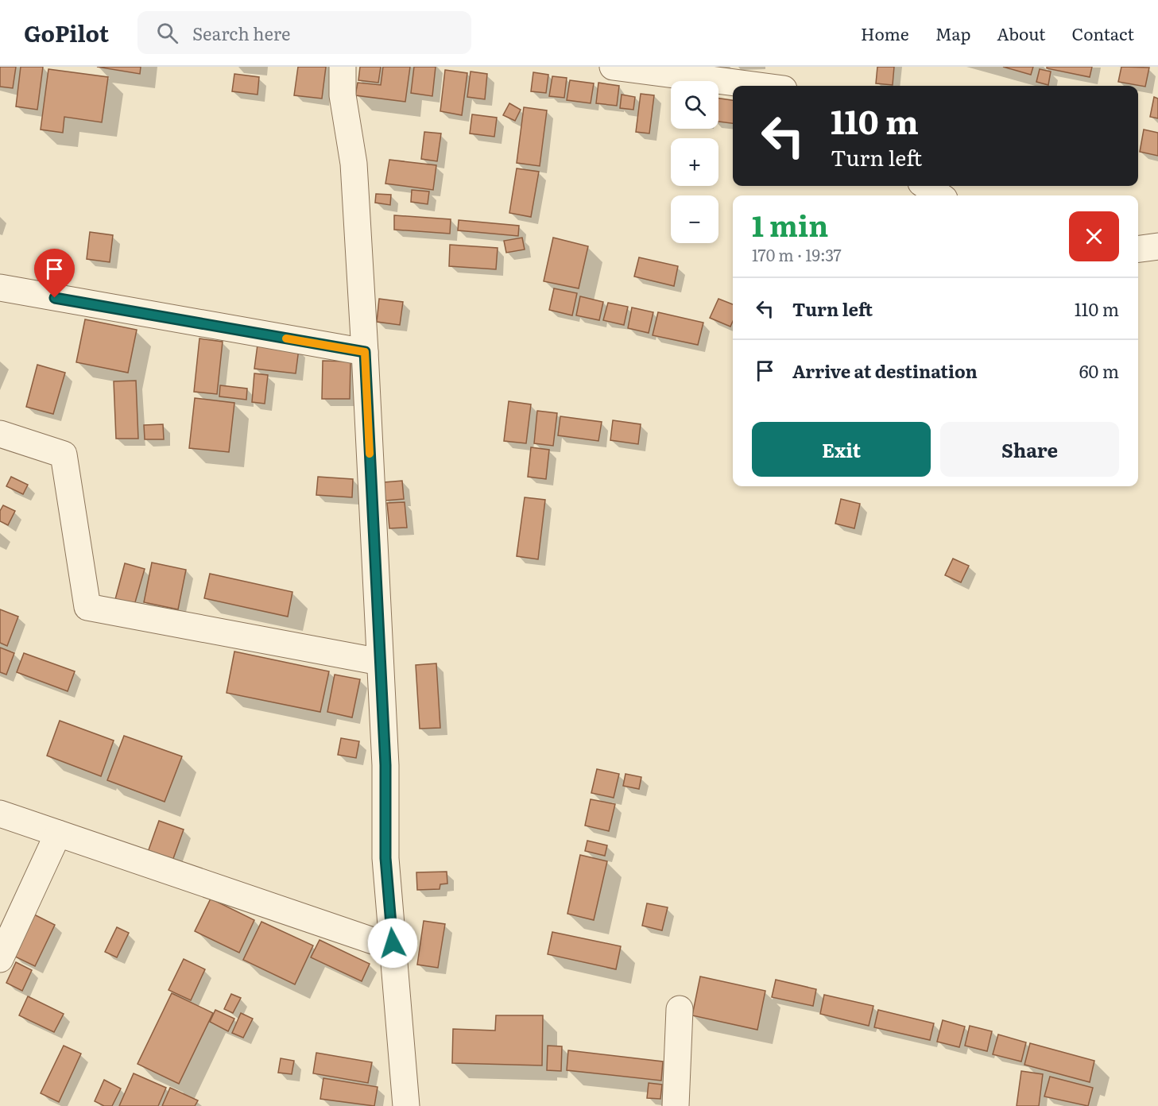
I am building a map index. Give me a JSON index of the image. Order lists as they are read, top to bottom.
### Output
{
  "page": {
    "header": "GoPilot",
    "search": "Search here",
    "nav": [
      "Home",
      "Map",
      "About",
      "Contact"
    ],
    "map_buttons": ["+", "−"],
    "turn": ["110 m", "Turn left"],
    "heading": ["1 min", "170 m · 19:37"],
    "list": [
      {
        "name": "Turn left",
        "value": "110 m"
      },
      {
        "name": "Arrive at destination",
        "value": "60 m"
      }
    ],
    "buttons": ["Exit", "Share"]
  }
}
